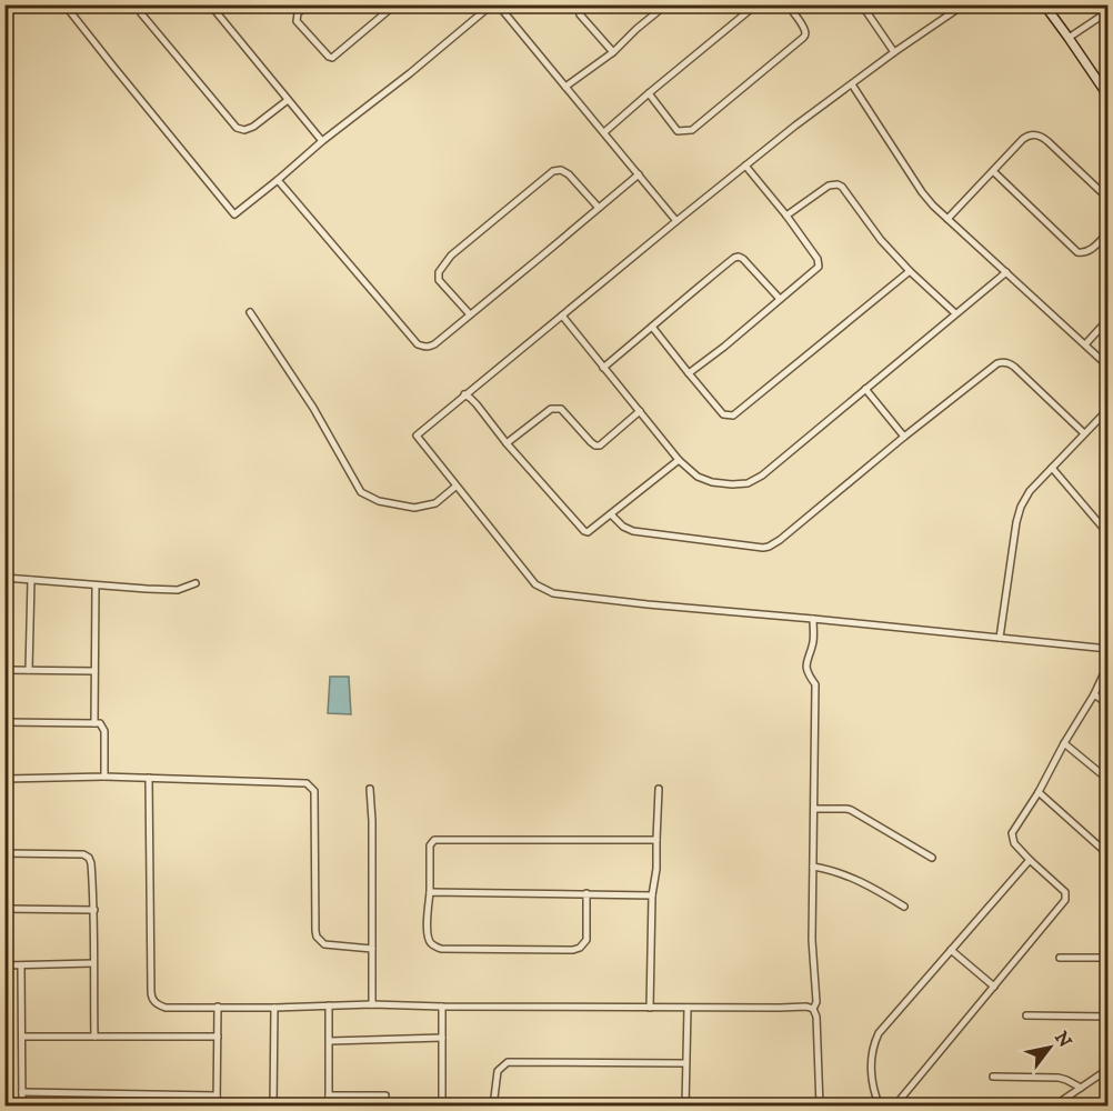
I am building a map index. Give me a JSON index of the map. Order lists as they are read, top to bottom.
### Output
{
  "north": "top right"
}
